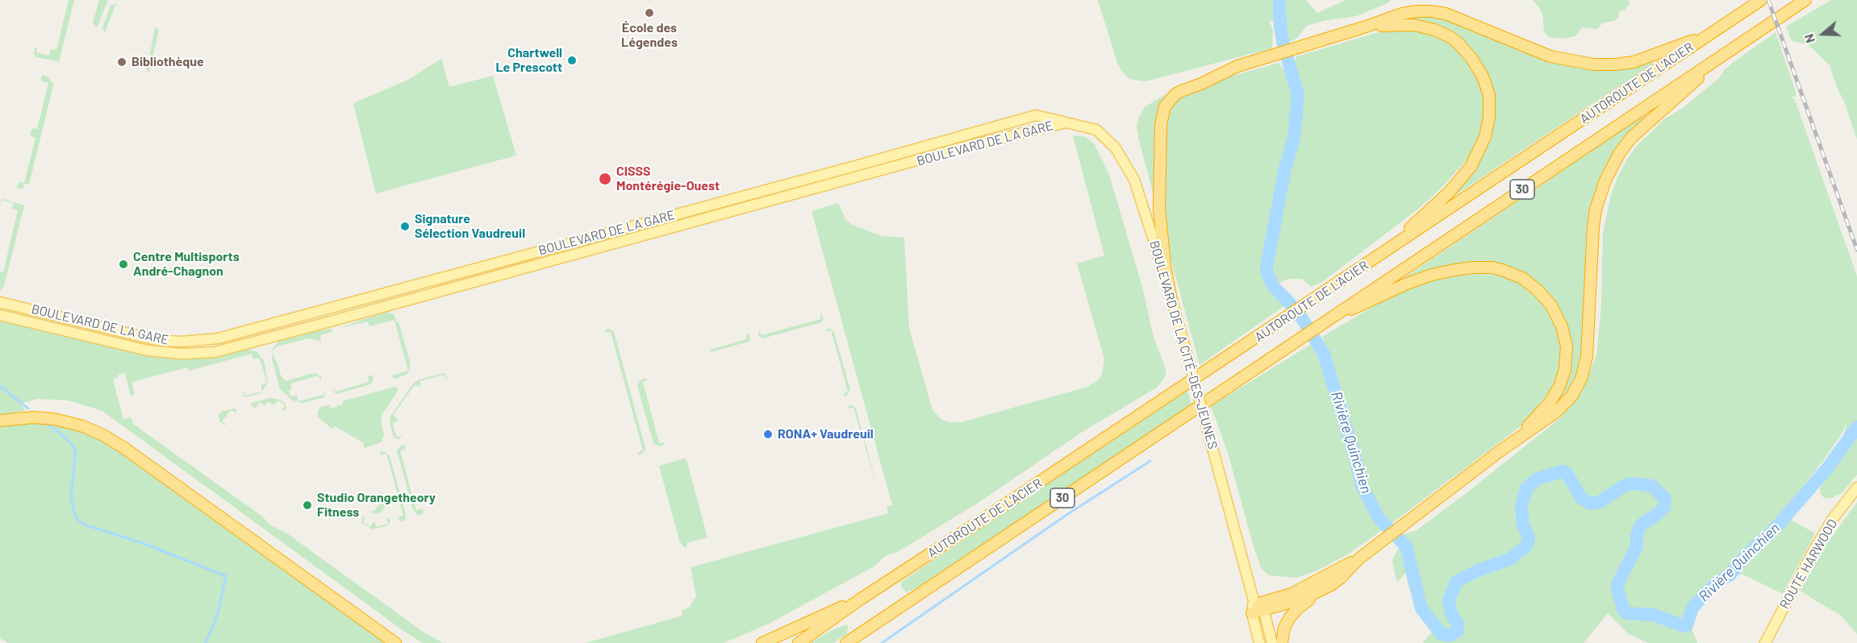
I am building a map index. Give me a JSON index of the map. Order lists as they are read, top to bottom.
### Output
{
  "streets": {
    "highway": ["AUTOROUTE DE L'ACIER", "30"],
    "main road": ["BOULEVARD DE LA GARE", "BOULEVARD DE LA CITÉ-DES-JEUNES", "ROUTE HARWOOD"]
  },
  "crossings": [
    ["BOULEVARD DE LA GARE", "BOULEVARD DE LA CITÉ-DES-JEUNES"]
  ],
  "water": ["Rivière Quinchien"],
  "places": [
    "École des Légendes",
    "Chartwell Le Prescott",
    "Bibliothèque",
    "CISSS Montérégie-Ouest",
    "Signature Sélection Vaudreuil",
    "Centre Multisports André-Chagnon",
    "RONA+ Vaudreuil",
    "Studio Orangetheory Fitness"
  ],
  "north": "left"
}
